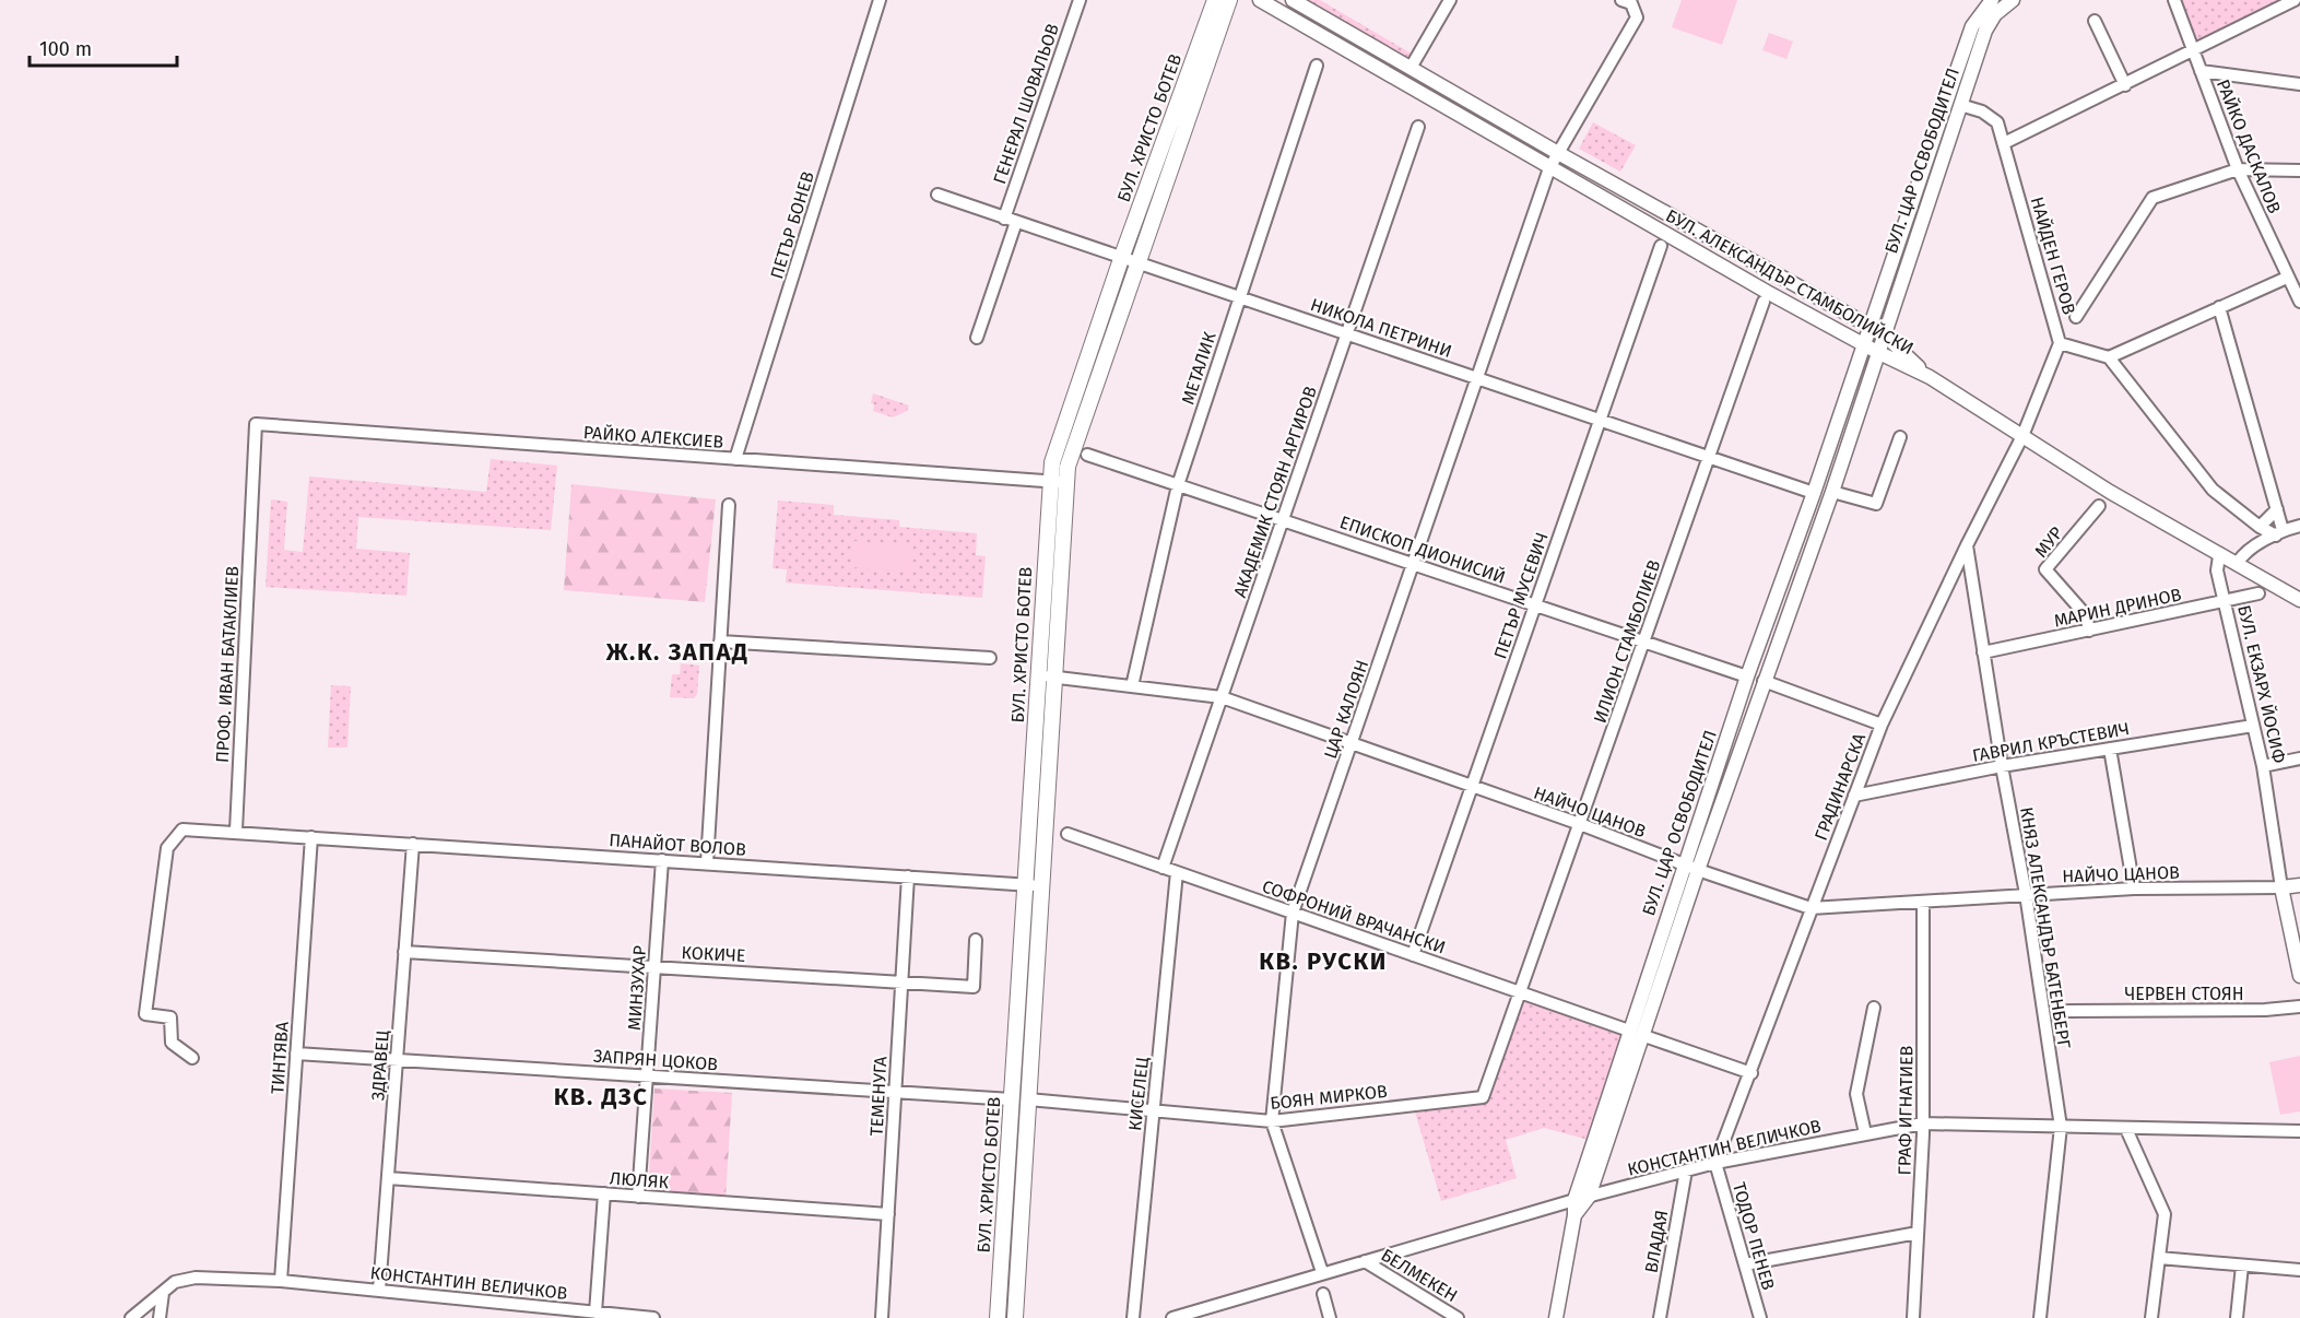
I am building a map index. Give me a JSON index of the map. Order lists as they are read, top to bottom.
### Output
{
  "streets": {
    "main road": ["БУЛ. ХРИСТО БОТЕВ"],
    "street": [
      "ГЕНЕРАЛ ШОВАЛЬОВ",
      "РАЙКО ДАСКАЛОВ",
      "БУЛ. ЦАР ОСВОБОДИТЕЛ",
      "ПЕТЪР БОНЕВ",
      "НАЙДЕН ГЕРОВ",
      "БУЛ. АЛЕКСАНДЪР СТАМБОЛИЙСКИ",
      "НИКОЛА ПЕТРИНИ",
      "МЕТАЛИК",
      "РАЙКО АЛЕКСИЕВ",
      "АКАДЕМИК СТОЯН АРГИРОВ",
      "МУР",
      "ЕПИСКОП ДИОНИСИЙ",
      "ПЕТЪР МУСЕВИЧ",
      "МАРИН ДРИНОВ",
      "ИЛИОН СТАМБОЛИЕВ",
      "ПРОФ. ИВАН БАТАКЛИЕВ",
      "БУЛ. ЕКЗАРХ ЙОСИФ",
      "ЦАР КАЛОЯН",
      "ГАВРИЛ КРЪСТЕВИЧ",
      "ГРАДИНАРСКА",
      "НАЙЧО ЦАНОВ",
      "ПАНАЙОТ ВОЛОВ",
      "СОФРОНИЙ ВРАЧАНСКИ",
      "КНЯЗ АЛЕКСАНДЪР БАТЕНБЕРГ",
      "КОКИЧЕ",
      "МИНЗУХАР",
      "ЧЕРВЕН СТОЯН",
      "ТИНТЯВА",
      "ЗАПРЯН ЦОКОВ",
      "ЗДРАВЕЦ",
      "КИСЕЛЕЦ",
      "ТЕМЕНУГА",
      "БОЯН МИРКОВ",
      "ГРАФ ИГНАТИЕВ",
      "КОНСТАНТИН ВЕЛИЧКОВ",
      "ЛЮЛЯК",
      "ТОДОР ПЕНЕВ",
      "ВЛАДАЯ",
      "БЕЛМЕКЕН"
    ]
  },
  "crossings": [
    ["ГЕНЕРАЛ ШОВАЛЬОВ", "НИКОЛА ПЕТРИНИ"],
    ["БУЛ. ХРИСТО БОТЕВ", "НИКОЛА ПЕТРИНИ"],
    ["БУЛ. ХРИСТО БОТЕВ", "РАЙКО АЛЕКСИЕВ"],
    ["БУЛ. ХРИСТО БОТЕВ", "НАЙЧО ЦАНОВ"],
    ["БУЛ. ХРИСТО БОТЕВ", "ПАНАЙОТ ВОЛОВ"],
    ["БУЛ. ХРИСТО БОТЕВ", "ЗАПРЯН ЦОКОВ"],
    ["БУЛ. ХРИСТО БОТЕВ", "БОЯН МИРКОВ"],
    ["БУЛ. ЦАР ОСВОБОДИТЕЛ", "НАЙДЕН ГЕРОВ"],
    ["БУЛ. ЦАР ОСВОБОДИТЕЛ", "БУЛ. АЛЕКСАНДЪР СТАМБОЛИЙСКИ"],
    ["БУЛ. ЦАР ОСВОБОДИТЕЛ", "НИКОЛА ПЕТРИНИ"],
    ["БУЛ. ЦАР ОСВОБОДИТЕЛ", "ЕПИСКОП ДИОНИСИЙ"],
    ["БУЛ. ЦАР ОСВОБОДИТЕЛ", "НАЙЧО ЦАНОВ"],
    ["БУЛ. ЦАР ОСВОБОДИТЕЛ", "СОФРОНИЙ ВРАЧАНСКИ"],
    ["БУЛ. ЦАР ОСВОБОДИТЕЛ", "КОНСТАНТИН ВЕЛИЧКОВ"],
    ["ПЕТЪР БОНЕВ", "РАЙКО АЛЕКСИЕВ"],
    ["НАЙДЕН ГЕРОВ", "БУЛ. АЛЕКСАНДЪР СТАМБОЛИЙСКИ"],
    ["НАЙДЕН ГЕРОВ", "ГРАДИНАРСКА"],
    ["БУЛ. АЛЕКСАНДЪР СТАМБОЛИЙСКИ", "БУЛ. ЕКЗАРХ ЙОСИФ"],
    ["БУЛ. АЛЕКСАНДЪР СТАМБОЛИЙСКИ", "ЦАР КАЛОЯН"],
    ["БУЛ. АЛЕКСАНДЪР СТАМБОЛИЙСКИ", "ГРАДИНАРСКА"],
    ["НИКОЛА ПЕТРИНИ", "МЕТАЛИК"],
    ["НИКОЛА ПЕТРИНИ", "АКАДЕМИК СТОЯН АРГИРОВ"],
    ["НИКОЛА ПЕТРИНИ", "ПЕТЪР МУСЕВИЧ"],
    ["НИКОЛА ПЕТРИНИ", "ИЛИОН СТАМБОЛИЕВ"],
    ["НИКОЛА ПЕТРИНИ", "ЦАР КАЛОЯН"],
    ["МЕТАЛИК", "ЕПИСКОП ДИОНИСИЙ"],
    ["МЕТАЛИК", "НАЙЧО ЦАНОВ"],
    ["РАЙКО АЛЕКСИЕВ", "ПРОФ. ИВАН БАТАКЛИЕВ"],
    ["АКАДЕМИК СТОЯН АРГИРОВ", "ЕПИСКОП ДИОНИСИЙ"],
    ["АКАДЕМИК СТОЯН АРГИРОВ", "НАЙЧО ЦАНОВ"],
    ["АКАДЕМИК СТОЯН АРГИРОВ", "СОФРОНИЙ ВРАЧАНСКИ"],
    ["МУР", "МАРИН ДРИНОВ"],
    ["ЕПИСКОП ДИОНИСИЙ", "ПЕТЪР МУСЕВИЧ"],
    ["ЕПИСКОП ДИОНИСИЙ", "ИЛИОН СТАМБОЛИЕВ"],
    ["ЕПИСКОП ДИОНИСИЙ", "ЦАР КАЛОЯН"],
    ["ПЕТЪР МУСЕВИЧ", "НАЙЧО ЦАНОВ"],
    ["ПЕТЪР МУСЕВИЧ", "СОФРОНИЙ ВРАЧАНСКИ"],
    ["МАРИН ДРИНОВ", "БУЛ. ЕКЗАРХ ЙОСИФ"],
    ["МАРИН ДРИНОВ", "КНЯЗ АЛЕКСАНДЪР БАТЕНБЕРГ"],
    ["ИЛИОН СТАМБОЛИЕВ", "НАЙЧО ЦАНОВ"],
    ["ИЛИОН СТАМБОЛИЕВ", "СОФРОНИЙ ВРАЧАНСКИ"],
    ["ИЛИОН СТАМБОЛИЕВ", "БОЯН МИРКОВ"],
    ["БУЛ. ЕКЗАРХ ЙОСИФ", "ГАВРИЛ КРЪСТЕВИЧ"],
    ["БУЛ. ЕКЗАРХ ЙОСИФ", "НАЙЧО ЦАНОВ"],
    ["ЦАР КАЛОЯН", "НАЙЧО ЦАНОВ"],
    ["ЦАР КАЛОЯН", "СОФРОНИЙ ВРАЧАНСКИ"],
    ["ЦАР КАЛОЯН", "БОЯН МИРКОВ"],
    ["ЦАР КАЛОЯН", "КОНСТАНТИН ВЕЛИЧКОВ"],
    ["ГАВРИЛ КРЪСТЕВИЧ", "ГРАДИНАРСКА"],
    ["ГАВРИЛ КРЪСТЕВИЧ", "КНЯЗ АЛЕКСАНДЪР БАТЕНБЕРГ"],
    ["ГРАДИНАРСКА", "НАЙЧО ЦАНОВ"],
    ["ГРАДИНАРСКА", "КНЯЗ АЛЕКСАНДЪР БАТЕНБЕРГ"],
    ["ГРАДИНАРСКА", "КОНСТАНТИН ВЕЛИЧКОВ"],
    ["ГРАДИНАРСКА", "ТОДОР ПЕНЕВ"],
    ["НАЙЧО ЦАНОВ", "КНЯЗ АЛЕКСАНДЪР БАТЕНБЕРГ"],
    ["НАЙЧО ЦАНОВ", "ГРАФ ИГНАТИЕВ"],
    ["ПАНАЙОТ ВОЛОВ", "МИНЗУХАР"],
    ["ПАНАЙОТ ВОЛОВ", "ТИНТЯВА"],
    ["ПАНАЙОТ ВОЛОВ", "ЗДРАВЕЦ"],
    ["ПАНАЙОТ ВОЛОВ", "ТЕМЕНУГА"],
    ["СОФРОНИЙ ВРАЧАНСКИ", "КИСЕЛЕЦ"],
    ["СОФРОНИЙ ВРАЧАНСКИ", "БОЯН МИРКОВ"],
    ["КНЯЗ АЛЕКСАНДЪР БАТЕНБЕРГ", "КОНСТАНТИН ВЕЛИЧКОВ"],
    ["КОКИЧЕ", "МИНЗУХАР"],
    ["КОКИЧЕ", "ЗДРАВЕЦ"],
    ["КОКИЧЕ", "ТЕМЕНУГА"],
    ["МИНЗУХАР", "ЗАПРЯН ЦОКОВ"],
    ["МИНЗУХАР", "ЛЮЛЯК"],
    ["ТИНТЯВА", "ЗАПРЯН ЦОКОВ"],
    ["ТИНТЯВА", "КОНСТАНТИН ВЕЛИЧКОВ"],
    ["ЗАПРЯН ЦОКОВ", "ЗДРАВЕЦ"],
    ["ЗАПРЯН ЦОКОВ", "ТЕМЕНУГА"],
    ["ЗДРАВЕЦ", "КОНСТАНТИН ВЕЛИЧКОВ"],
    ["ЗДРАВЕЦ", "ЛЮЛЯК"],
    ["КИСЕЛЕЦ", "БОЯН МИРКОВ"],
    ["ТЕМЕНУГА", "ЛЮЛЯК"],
    ["ГРАФ ИГНАТИЕВ", "КОНСТАНТИН ВЕЛИЧКОВ"],
    ["КОНСТАНТИН ВЕЛИЧКОВ", "ТОДОР ПЕНЕВ"],
    ["КОНСТАНТИН ВЕЛИЧКОВ", "ВЛАДАЯ"],
    ["КОНСТАНТИН ВЕЛИЧКОВ", "БЕЛМЕКЕН"]
  ],
  "districts": ["Ж.К. ЗАПАД", "КВ. РУСКИ", "КВ. ДЗС"],
  "scale_bar": "100 m"
}
